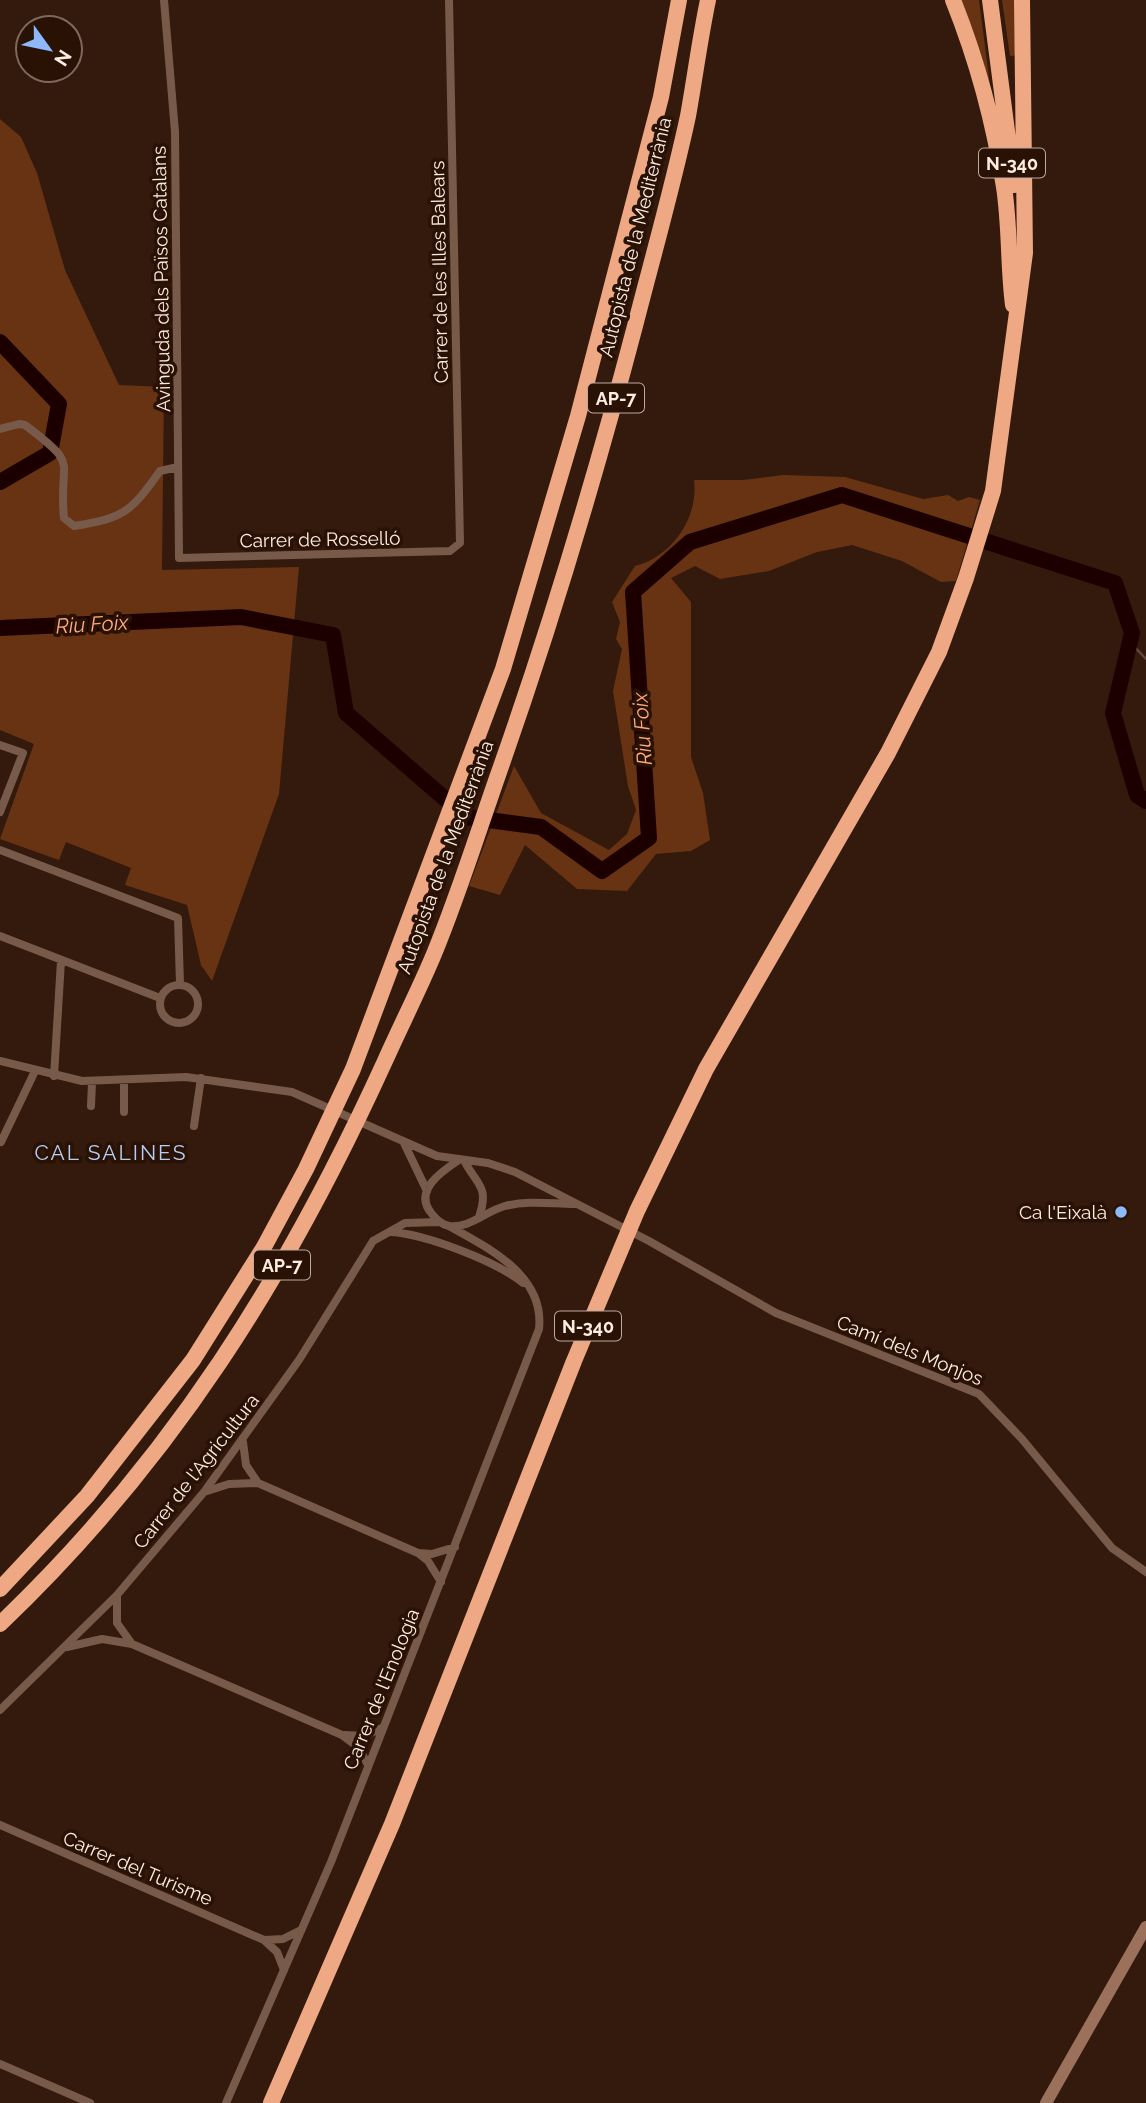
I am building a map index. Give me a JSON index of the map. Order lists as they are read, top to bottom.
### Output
{
  "streets": {
    "highway": ["N-340", "Autopista de la Mediterrània", "AP-7"],
    "street": [
      "Carrer de les Illes Balears",
      "Avinguda dels Països Catalans",
      "Carrer de Rosselló",
      "Camí dels Monjos",
      "Carrer de l'Agricultura",
      "Carrer de l'Enologia",
      "Carrer del Turisme"
    ]
  },
  "crossings": [
    ["Carrer de les Illes Balears", "Carrer de Rosselló"],
    ["Avinguda dels Països Catalans", "Carrer de Rosselló"],
    ["Camí dels Monjos", "Carrer de l'Enologia"]
  ],
  "districts": ["CAL SALINES"],
  "water": ["Riu Foix"],
  "places": ["Ca l'Eixalà"],
  "north": "bottom right"
}
